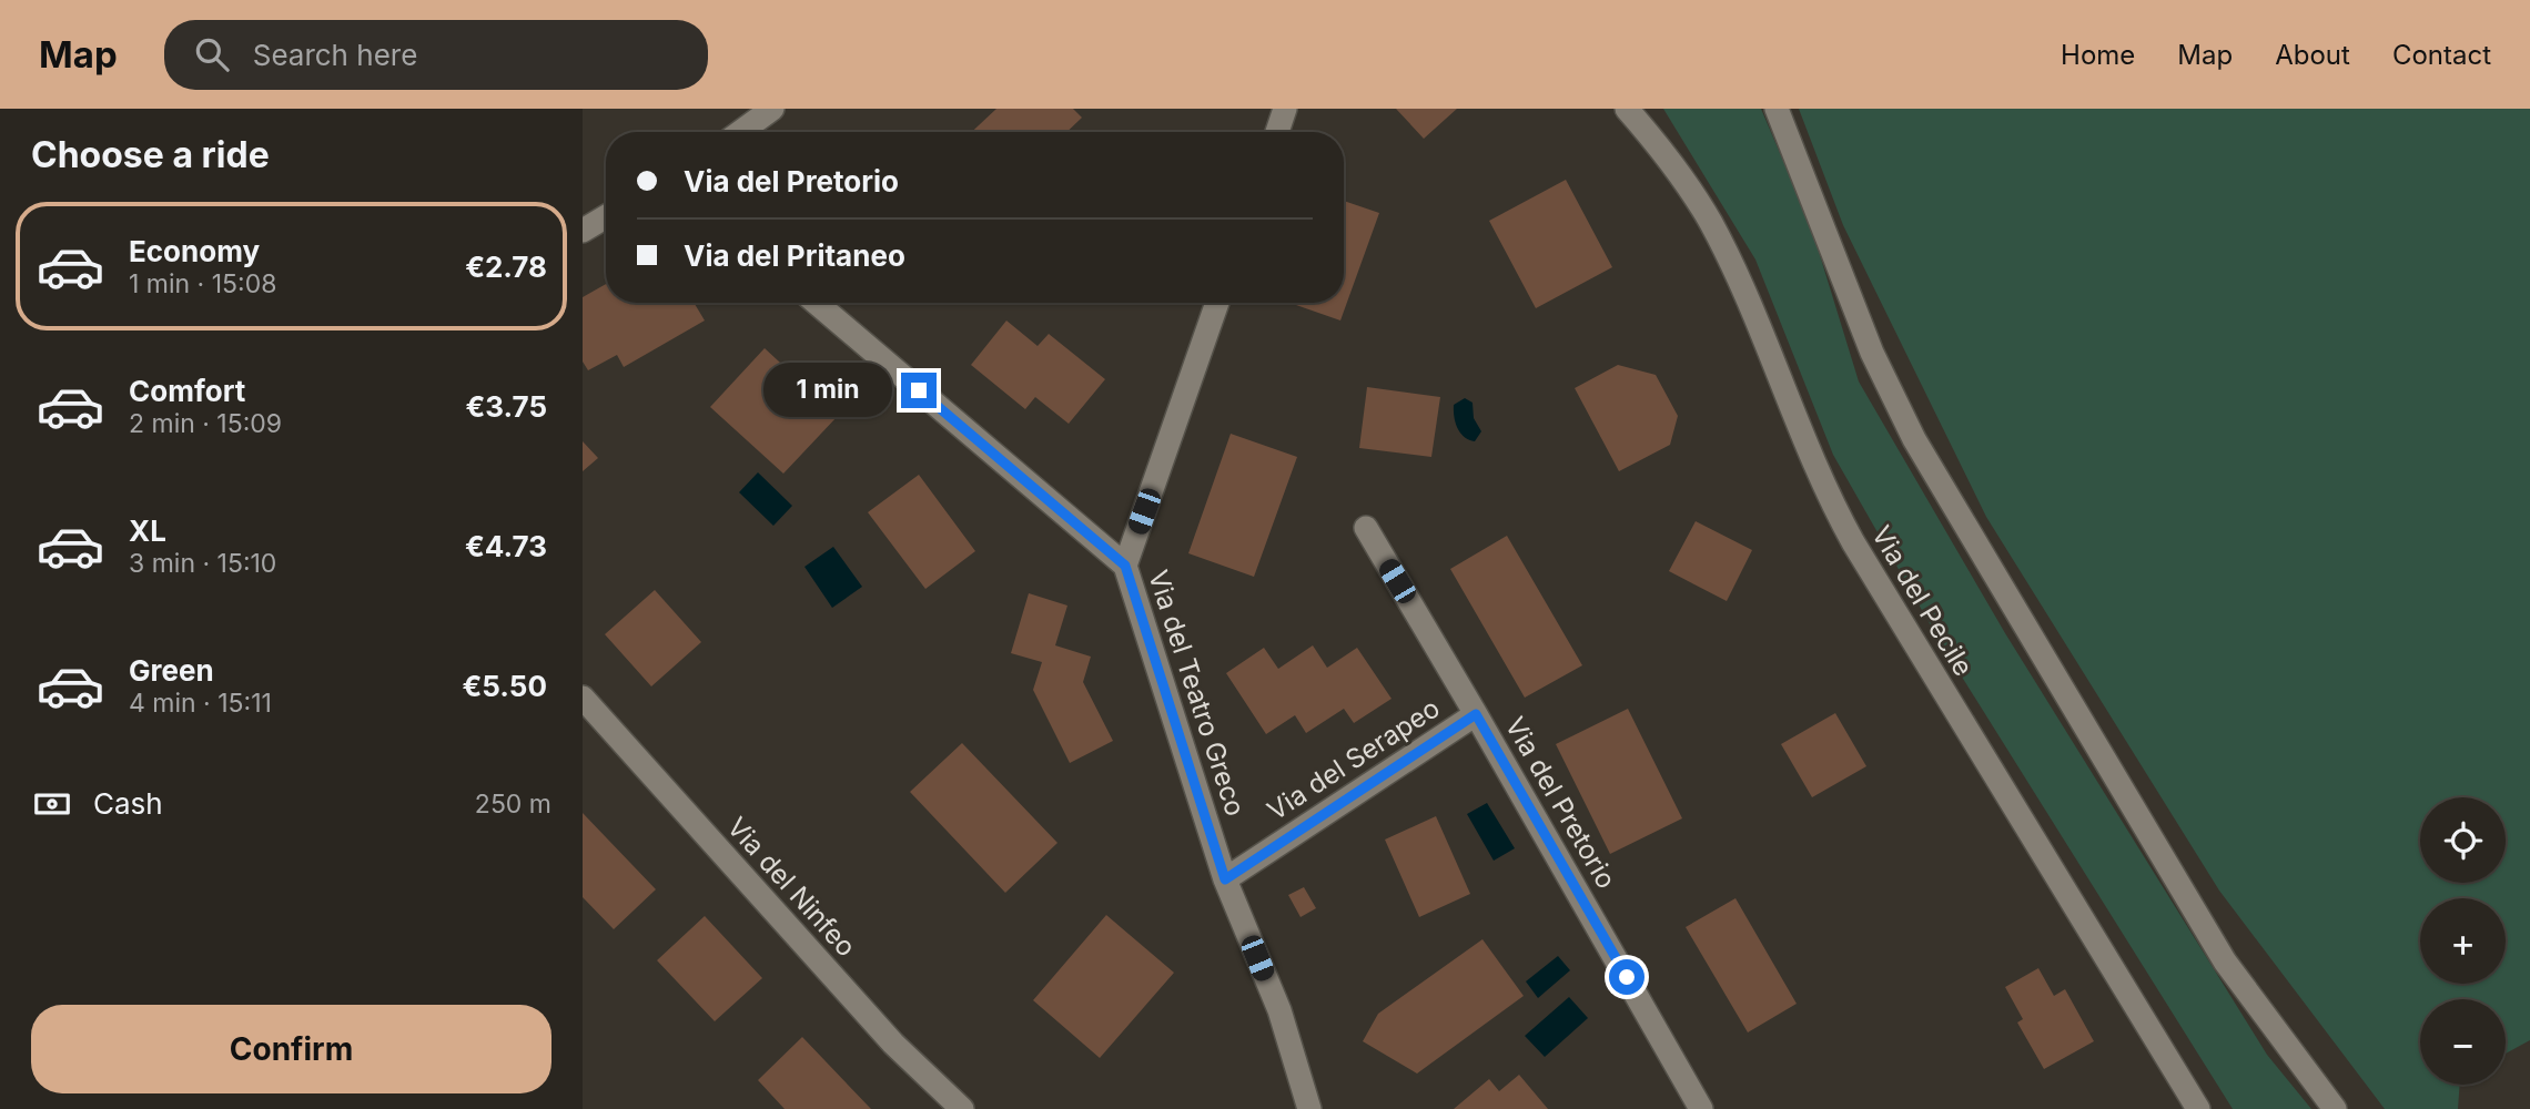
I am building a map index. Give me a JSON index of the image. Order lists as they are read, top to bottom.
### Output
{
  "streets": {
    "street": [
      "Via del Pecile",
      "Via del Teatro Greco",
      "Via del Serapeo",
      "Via del Pretorio",
      "Via del Ninfeo"
    ]
  },
  "crossings": [
    ["Via del Teatro Greco", "Via del Serapeo"],
    ["Via del Serapeo", "Via del Pretorio"]
  ],
  "page": {
    "header": "Map",
    "search": "Search here",
    "nav": [
      "Home",
      "Map",
      "About",
      "Contact"
    ],
    "heading": "Choose a ride",
    "banner": ["Via del Pretorio", "Via del Pritaneo"],
    "list": [
      {
        "name": "Economy",
        "note": "1 min · 15:08",
        "value": "€2.78"
      },
      {
        "name": "Comfort",
        "note": "2 min · 15:09",
        "value": "€3.75"
      },
      {
        "name": "XL",
        "note": "3 min · 15:10",
        "value": "€4.73"
      },
      {
        "name": "Green",
        "note": "4 min · 15:11",
        "value": "€5.50"
      }
    ],
    "bubble": "1 min",
    "pay": ["Cash", "250 m"],
    "map_buttons": ["+", "−"],
    "buttons": "Confirm"
  }
}
